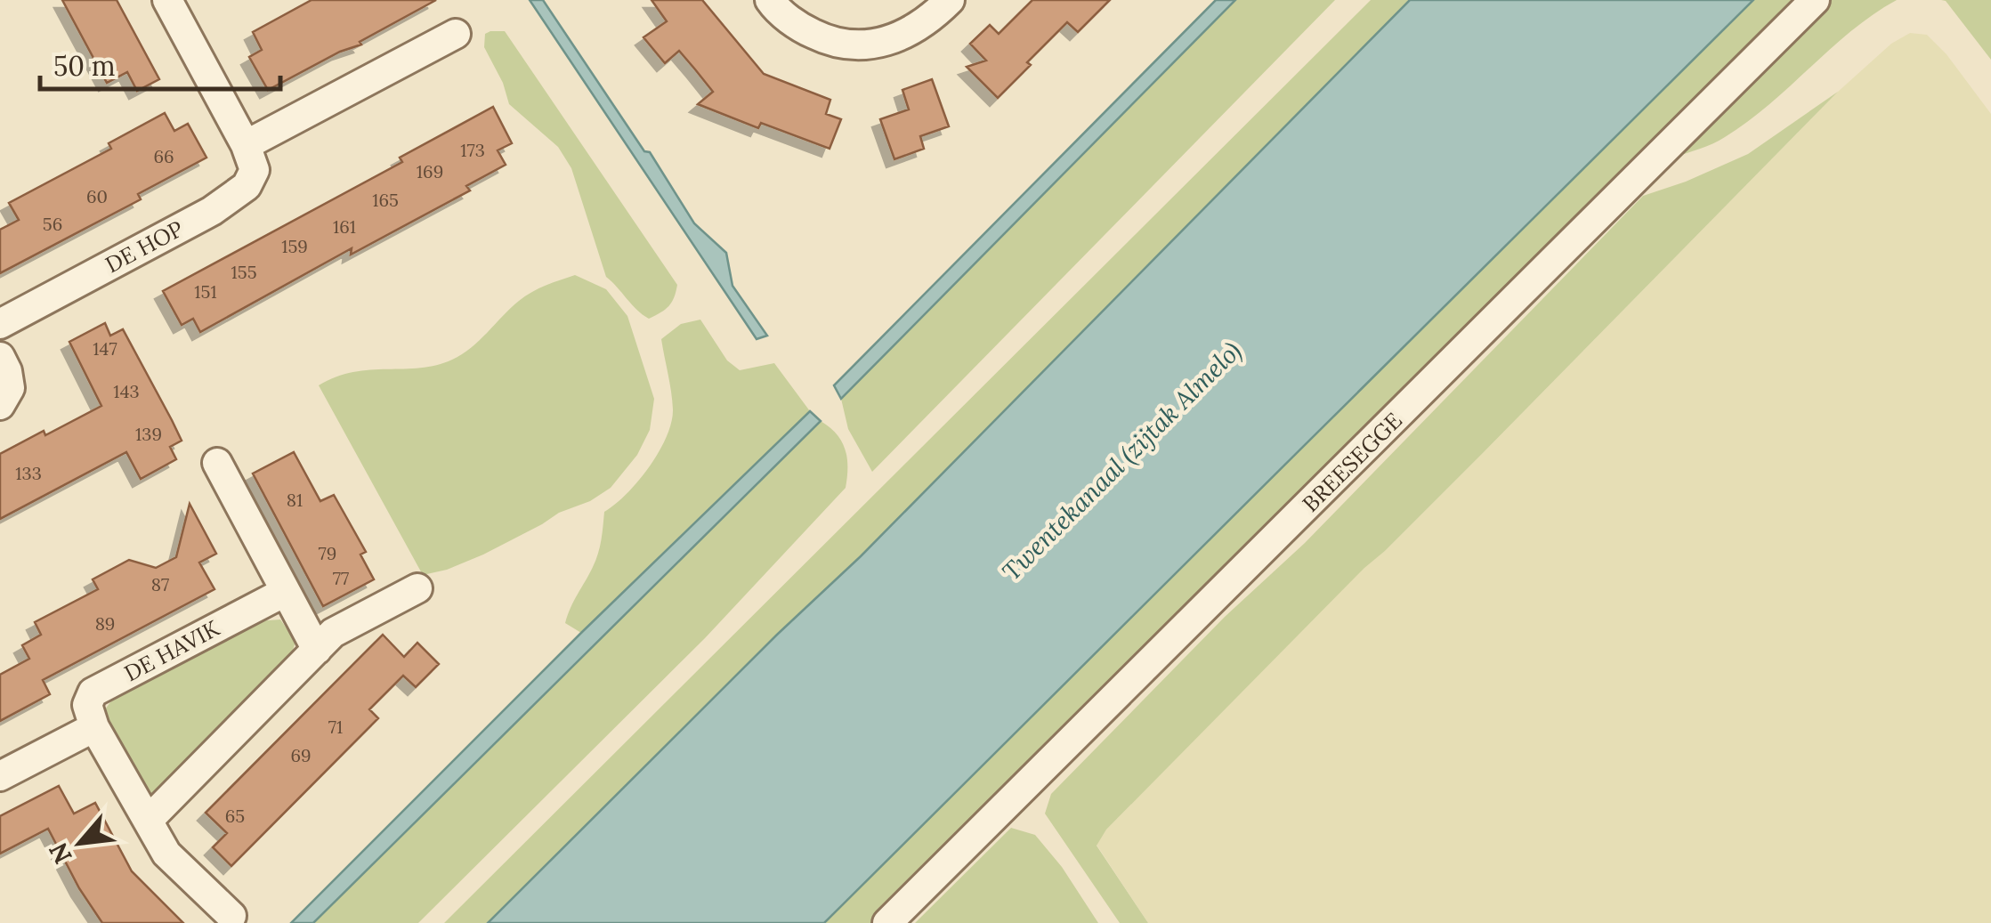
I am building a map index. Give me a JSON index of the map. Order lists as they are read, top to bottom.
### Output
{
  "streets": {
    "street": ["DE HOP", "BREESEGGE", "DE HAVIK"]
  },
  "water": ["Twentekanaal (zijtak Almelo)"],
  "house_numbers": [
    "173",
    "66",
    "169",
    "60",
    "165",
    "56",
    "161",
    "159",
    "155",
    "151",
    "147",
    "143",
    "139",
    "133",
    "81",
    "79",
    "77",
    "87",
    "89",
    "71",
    "69",
    "65"
  ],
  "scale_bar": "50 m",
  "north": "bottom left"
}
